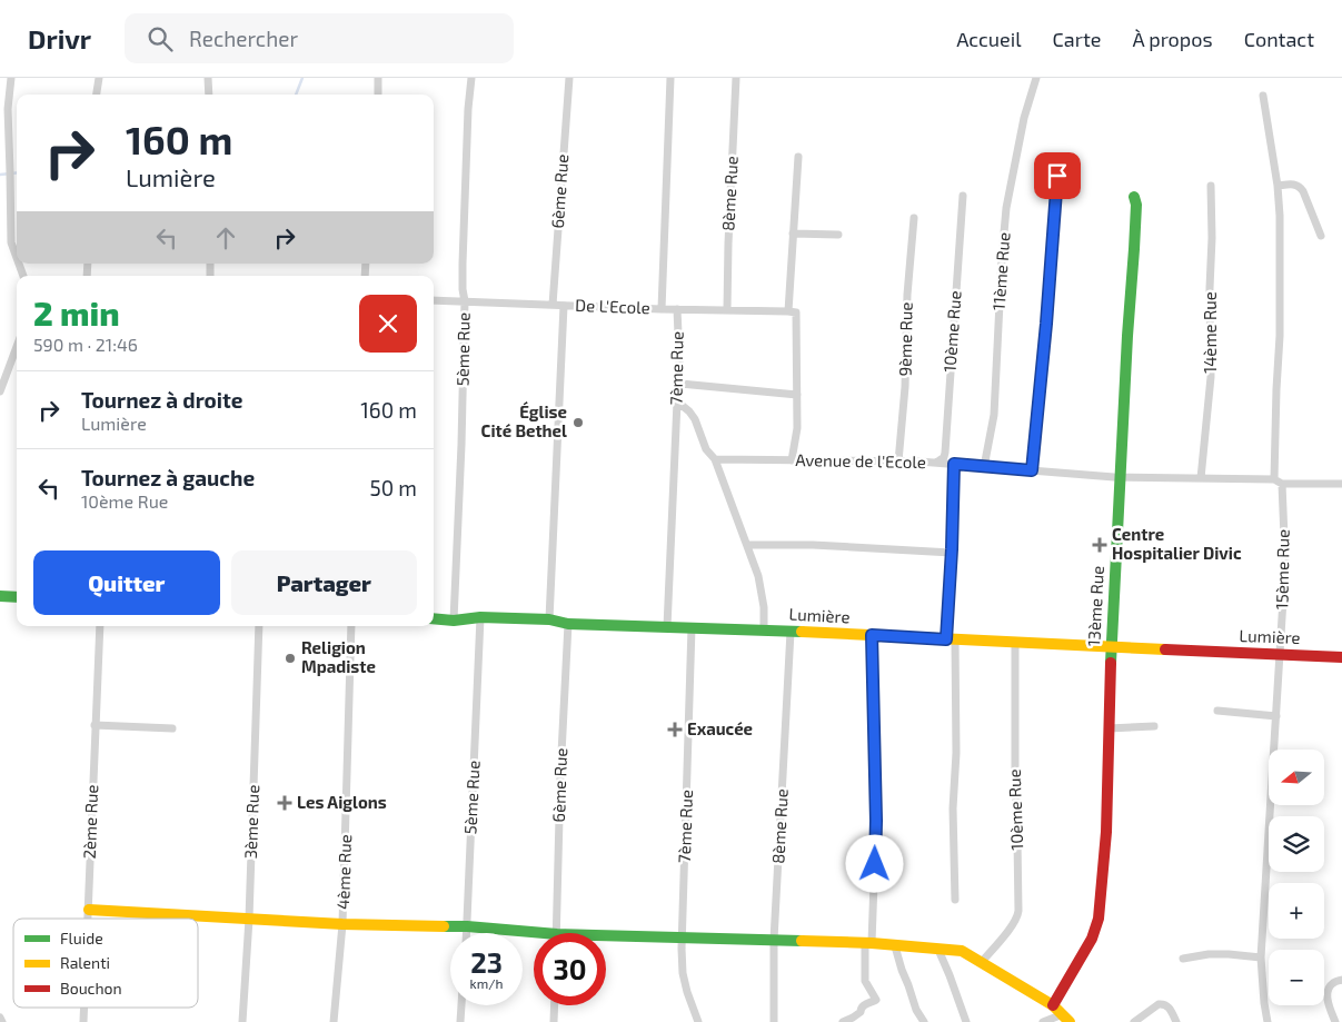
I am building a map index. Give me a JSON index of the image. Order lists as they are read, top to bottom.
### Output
{
  "streets": {
    "street": [
      "6ème Rue",
      "8ème Rue",
      "11ème Rue",
      "De L'Ecole",
      "10ème Rue",
      "14ème Rue",
      "9ème Rue",
      "5ème Rue",
      "7ème Rue",
      "Avenue de l'Ecole",
      "15ème Rue",
      "13ème Rue",
      "Lumière",
      "2ème Rue",
      "3ème Rue",
      "4ème Rue"
    ]
  },
  "crossings": [
    ["6ème Rue", "De L'Ecole"],
    ["6ème Rue", "Lumière"],
    ["8ème Rue", "De L'Ecole"],
    ["8ème Rue", "Lumière"],
    ["11ème Rue", "Avenue de l'Ecole"],
    ["De L'Ecole", "5ème Rue"],
    ["De L'Ecole", "7ème Rue"],
    ["10ème Rue", "Avenue de l'Ecole"],
    ["10ème Rue", "Lumière"],
    ["14ème Rue", "Avenue de l'Ecole"],
    ["9ème Rue", "Avenue de l'Ecole"],
    ["5ème Rue", "Lumière"],
    ["7ème Rue", "Lumière"],
    ["Avenue de l'Ecole", "15ème Rue"],
    ["Avenue de l'Ecole", "13ème Rue"],
    ["15ème Rue", "Lumière"],
    ["13ème Rue", "Lumière"]
  ],
  "places": {
    "other": ["Église Cité Bethel", "Religion Mpadiste"],
    "health": ["Centre Hospitalier Divic", "Exaucée", "Les Aiglons"]
  },
  "legend": ["Fluide", "Ralenti", "Bouchon"],
  "north": "left",
  "page": {
    "header": "Drivr",
    "search": "Rechercher",
    "nav": [
      "Accueil",
      "Carte",
      "À propos",
      "Contact"
    ],
    "turn": ["160 m", "Lumière"],
    "heading": ["2 min", "590 m · 21:46"],
    "list": [
      {
        "name": "Tournez à droite",
        "note": "Lumière",
        "value": "160 m"
      },
      {
        "name": "Tournez à gauche",
        "note": "10ème Rue",
        "value": "50 m"
      }
    ],
    "buttons": ["Quitter", "Partager"],
    "map_buttons": ["+", "−"],
    "speed": "23 km/h",
    "limit": "30"
  }
}
